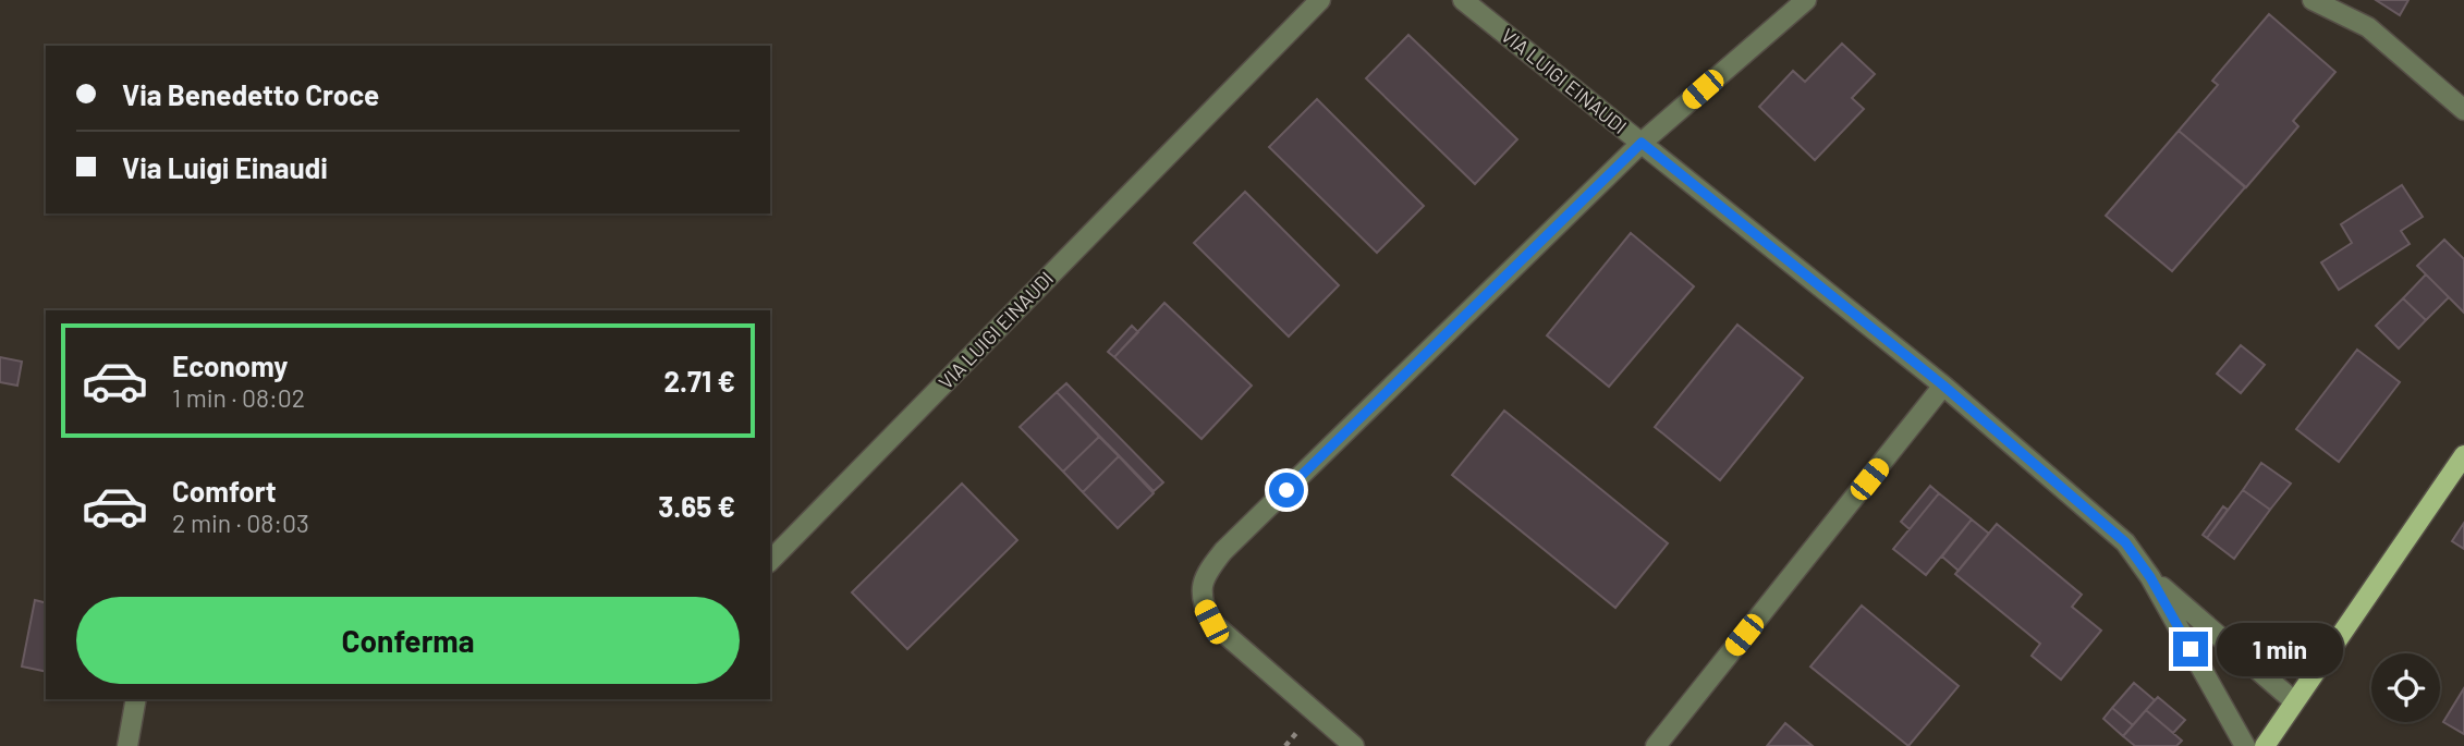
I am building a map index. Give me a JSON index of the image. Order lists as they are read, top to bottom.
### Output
{
  "streets": {
    "street": ["VIA LUIGI EINAUDI"]
  },
  "page": {
    "banner": ["Via Benedetto Croce", "Via Luigi Einaudi"],
    "list": [
      {
        "name": "Economy",
        "note": "1 min · 08:02",
        "value": "2.71 €"
      },
      {
        "name": "Comfort",
        "note": "2 min · 08:03",
        "value": "3.65 €"
      }
    ],
    "buttons": "Conferma",
    "bubble": "1 min"
  }
}
